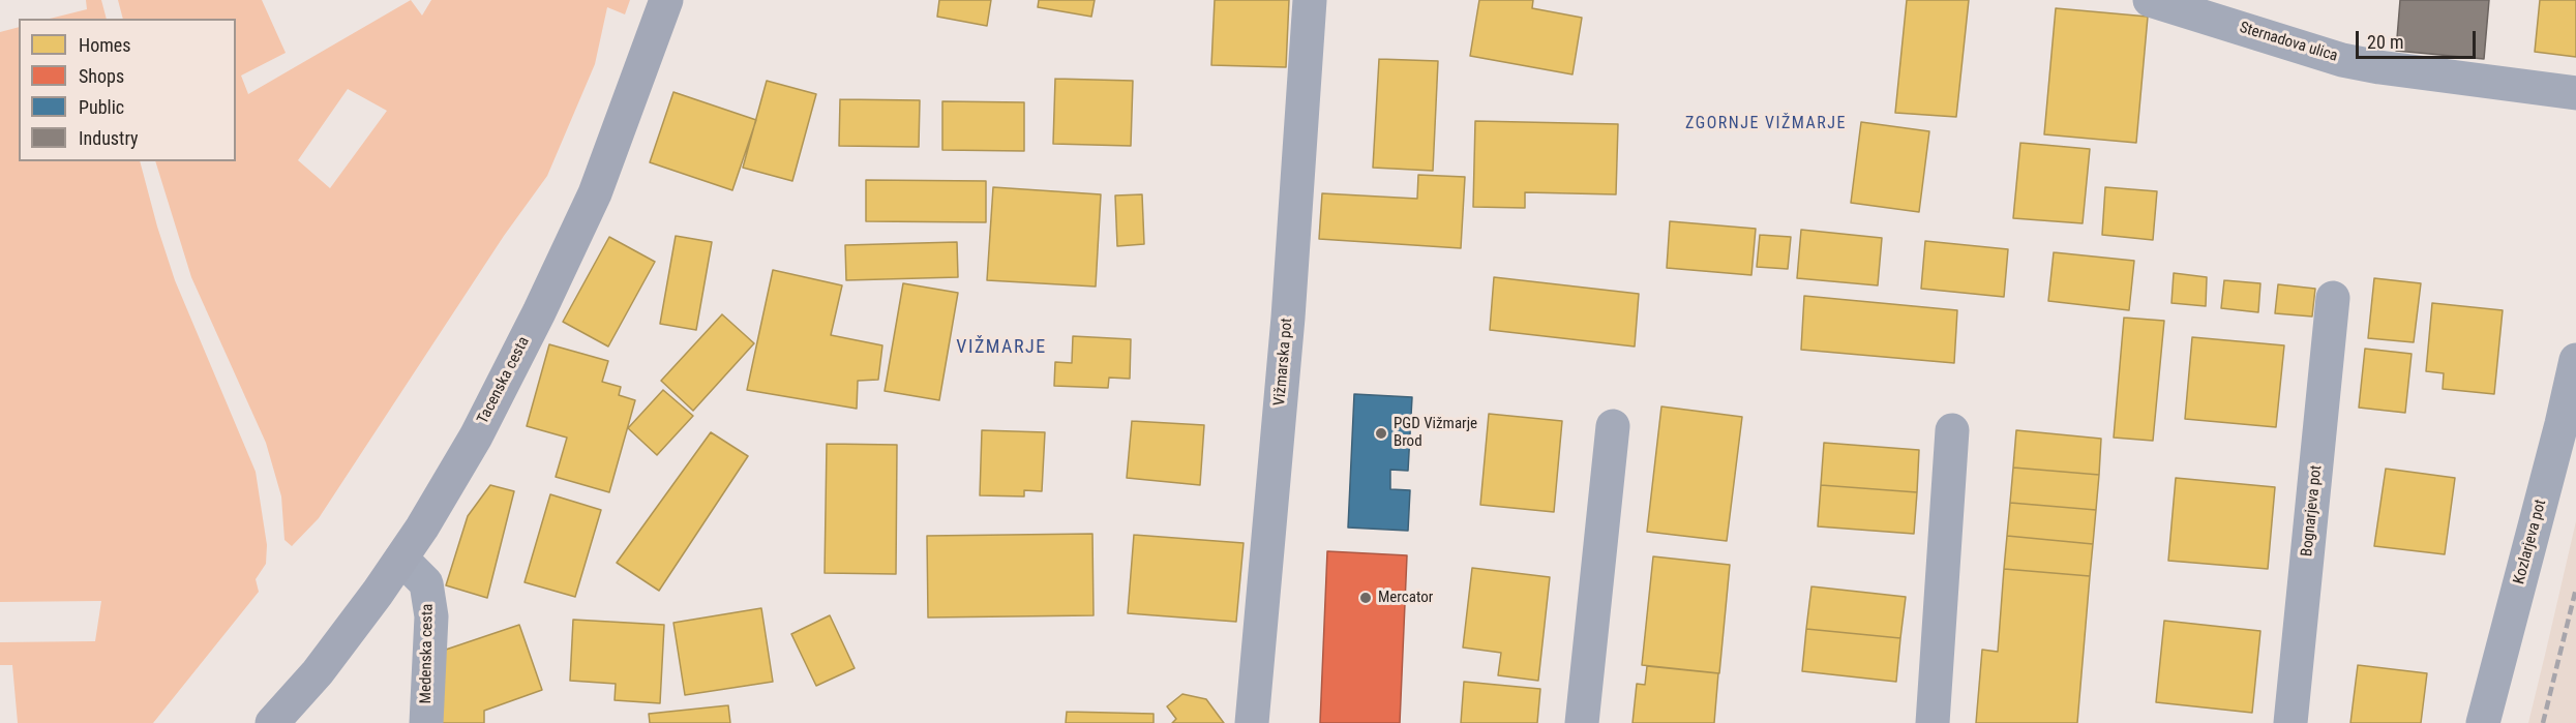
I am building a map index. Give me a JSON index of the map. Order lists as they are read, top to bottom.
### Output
{
  "streets": {
    "main road": ["Tacenska cesta"],
    "street": [
      "Sternadova ulica",
      "Vižmarska pot",
      "Bognarjeva pot",
      "Kozlarjeva pot",
      "Medenska cesta"
    ]
  },
  "crossings": [
    ["Tacenska cesta", "Medenska cesta"]
  ],
  "districts": ["ZGORNJE VIŽMARJE", "VIŽMARJE"],
  "places": ["PGD Vižmarje Brod", "Mercator"],
  "legend": [
    "Homes",
    "Shops",
    "Public",
    "Industry"
  ],
  "scale_bar": "20 m"
}
